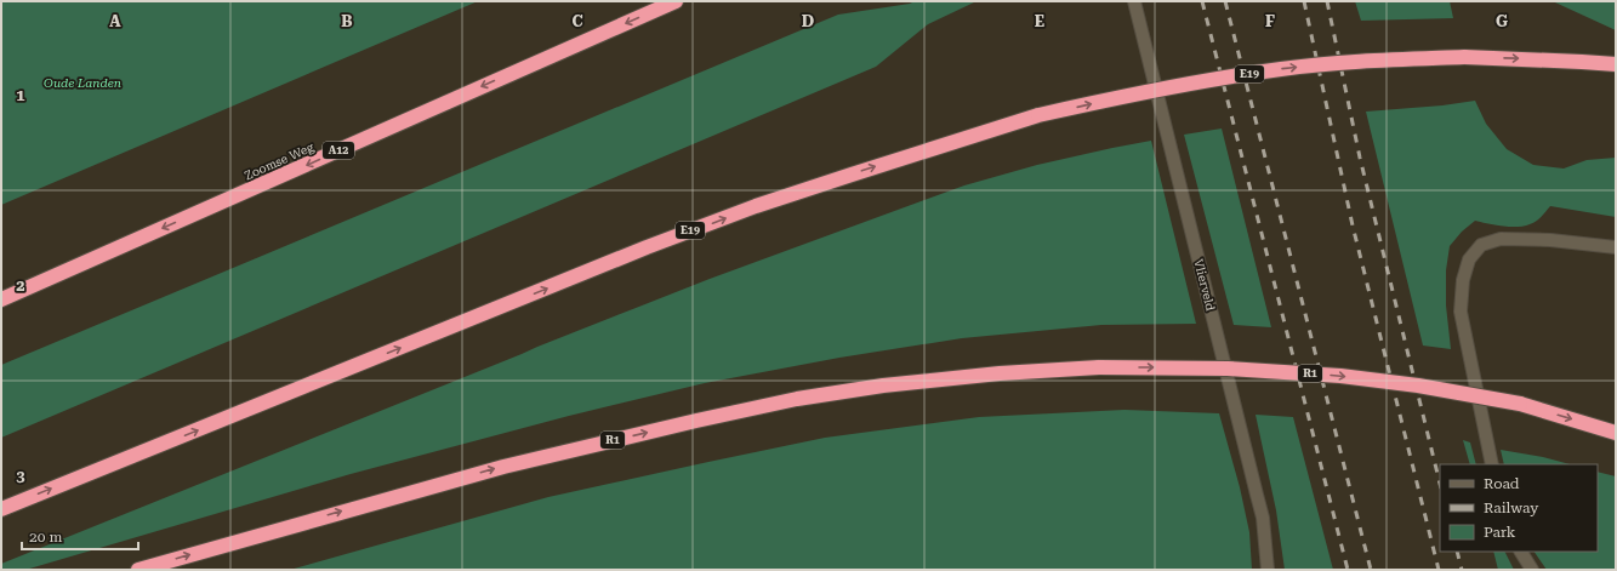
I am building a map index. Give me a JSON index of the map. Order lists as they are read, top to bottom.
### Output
{
  "streets": {
    "highway": [
      "E19",
      "A12",
      "Zoomse Weg",
      "R1"
    ],
    "street": ["Vlierveld"]
  },
  "one_way": ["Zoomse Weg"],
  "parks": ["Oude Landen"],
  "legend": ["Road", "Railway", "Park"],
  "scale_bar": "20 m",
  "grid": {
    "columns": [
      "A",
      "B",
      "C",
      "D",
      "E",
      "F",
      "G"
    ],
    "rows": ["1", "2", "3"]
  }
}
